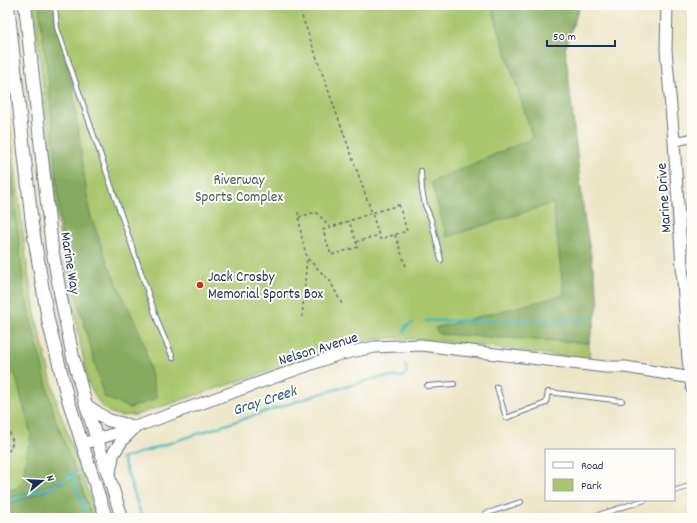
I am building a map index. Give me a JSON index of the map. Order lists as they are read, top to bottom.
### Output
{
  "streets": {
    "main road": ["Marine Way"],
    "street": ["Marine Drive", "Nelson Avenue"]
  },
  "crossings": [
    ["Marine Drive", "Nelson Avenue"],
    ["Marine Way", "Nelson Avenue"]
  ],
  "water": ["Gray Creek"],
  "parks": ["Riverway Sports Complex"],
  "places": ["Jack Crosby Memorial Sports Box"],
  "legend": ["Road", "Park"],
  "scale_bar": "50 m",
  "north": "right"
}
